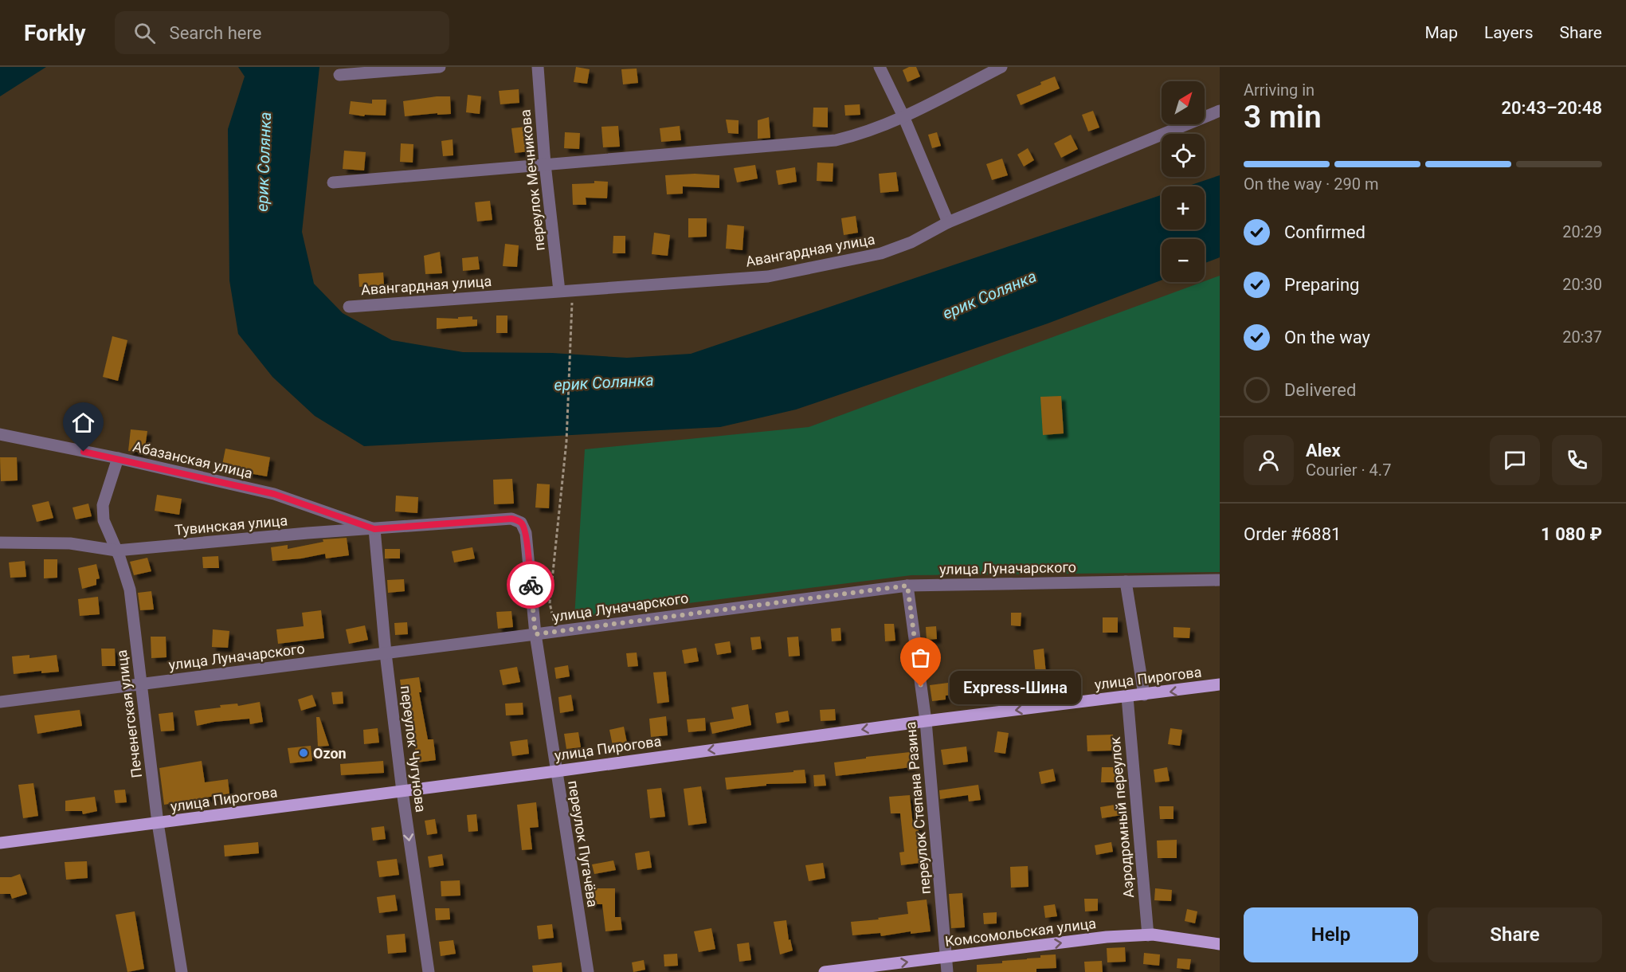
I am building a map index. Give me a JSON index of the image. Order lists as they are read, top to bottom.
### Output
{
  "streets": {
    "main road": ["улица Пирогова", "Комсомольская улица"],
    "street": [
      "переулок Мечникова",
      "Авангардная улица",
      "Абазанская улица",
      "Тувинская улица",
      "улица Луначарского",
      "Печенегская улица",
      "переулок Чугунова",
      "переулок Степана Разина",
      "Аэродромный переулок",
      "переулок Пугачёва"
    ]
  },
  "crossings": [
    ["переулок Мечникова", "Авангардная улица"],
    ["Абазанская улица", "Тувинская улица"],
    ["Абазанская улица", "Печенегская улица"],
    ["Абазанская улица", "переулок Чугунова"],
    ["Тувинская улица", "Печенегская улица"],
    ["Тувинская улица", "переулок Чугунова"],
    ["Тувинская улица", "переулок Пугачёва"],
    ["улица Луначарского", "Печенегская улица"],
    ["улица Луначарского", "переулок Чугунова"],
    ["улица Луначарского", "переулок Степана Разина"],
    ["улица Луначарского", "переулок Пугачёва"],
    ["улица Пирогова", "Печенегская улица"],
    ["улица Пирогова", "переулок Чугунова"],
    ["улица Пирогова", "переулок Степана Разина"],
    ["улица Пирогова", "Аэродромный переулок"],
    ["улица Пирогова", "переулок Пугачёва"],
    ["переулок Степана Разина", "Комсомольская улица"],
    ["Аэродромный переулок", "Комсомольская улица"]
  ],
  "one_way": ["улица Пирогова", "переулок Чугунова", "Комсомольская улица"],
  "water": ["ерик Солянка"],
  "places": ["Express-Шина", "Ozon"],
  "north": "top right",
  "page": {
    "header": "Forkly",
    "search": "Search here",
    "nav": ["Map", "Layers", "Share"],
    "heading": ["3 min", "Arriving in", "20:43–20:48"],
    "panel": [
      "Alex",
      "Courier · 4.7",
      "Order #6881",
      "1 080 ₽"
    ],
    "map_buttons": ["+", "−"],
    "bar": "On the way · 290 m",
    "list": [
      ["Confirmed", "20:29"],
      ["Preparing", "20:30"],
      ["On the way", "20:37"],
      "Delivered"
    ],
    "bubble": "Express-Шина",
    "buttons": ["Help", "Share"]
  }
}
